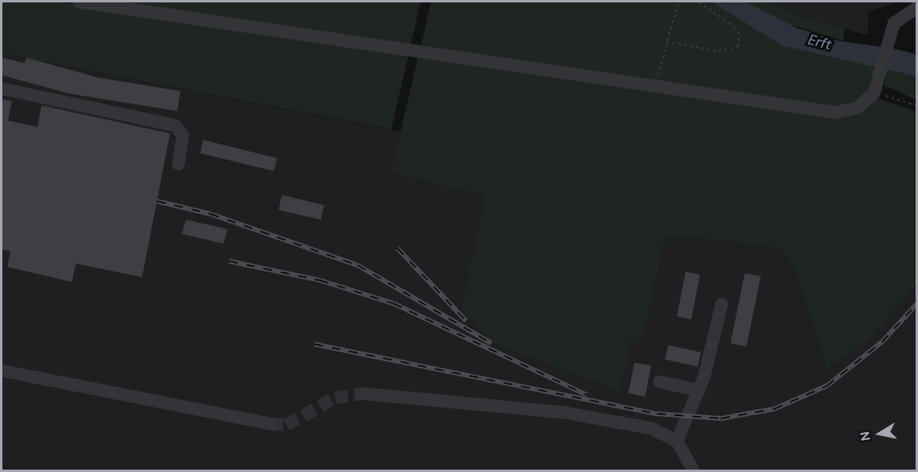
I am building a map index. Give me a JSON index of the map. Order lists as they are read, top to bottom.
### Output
{
  "water": ["Erft"],
  "north": "left"
}
